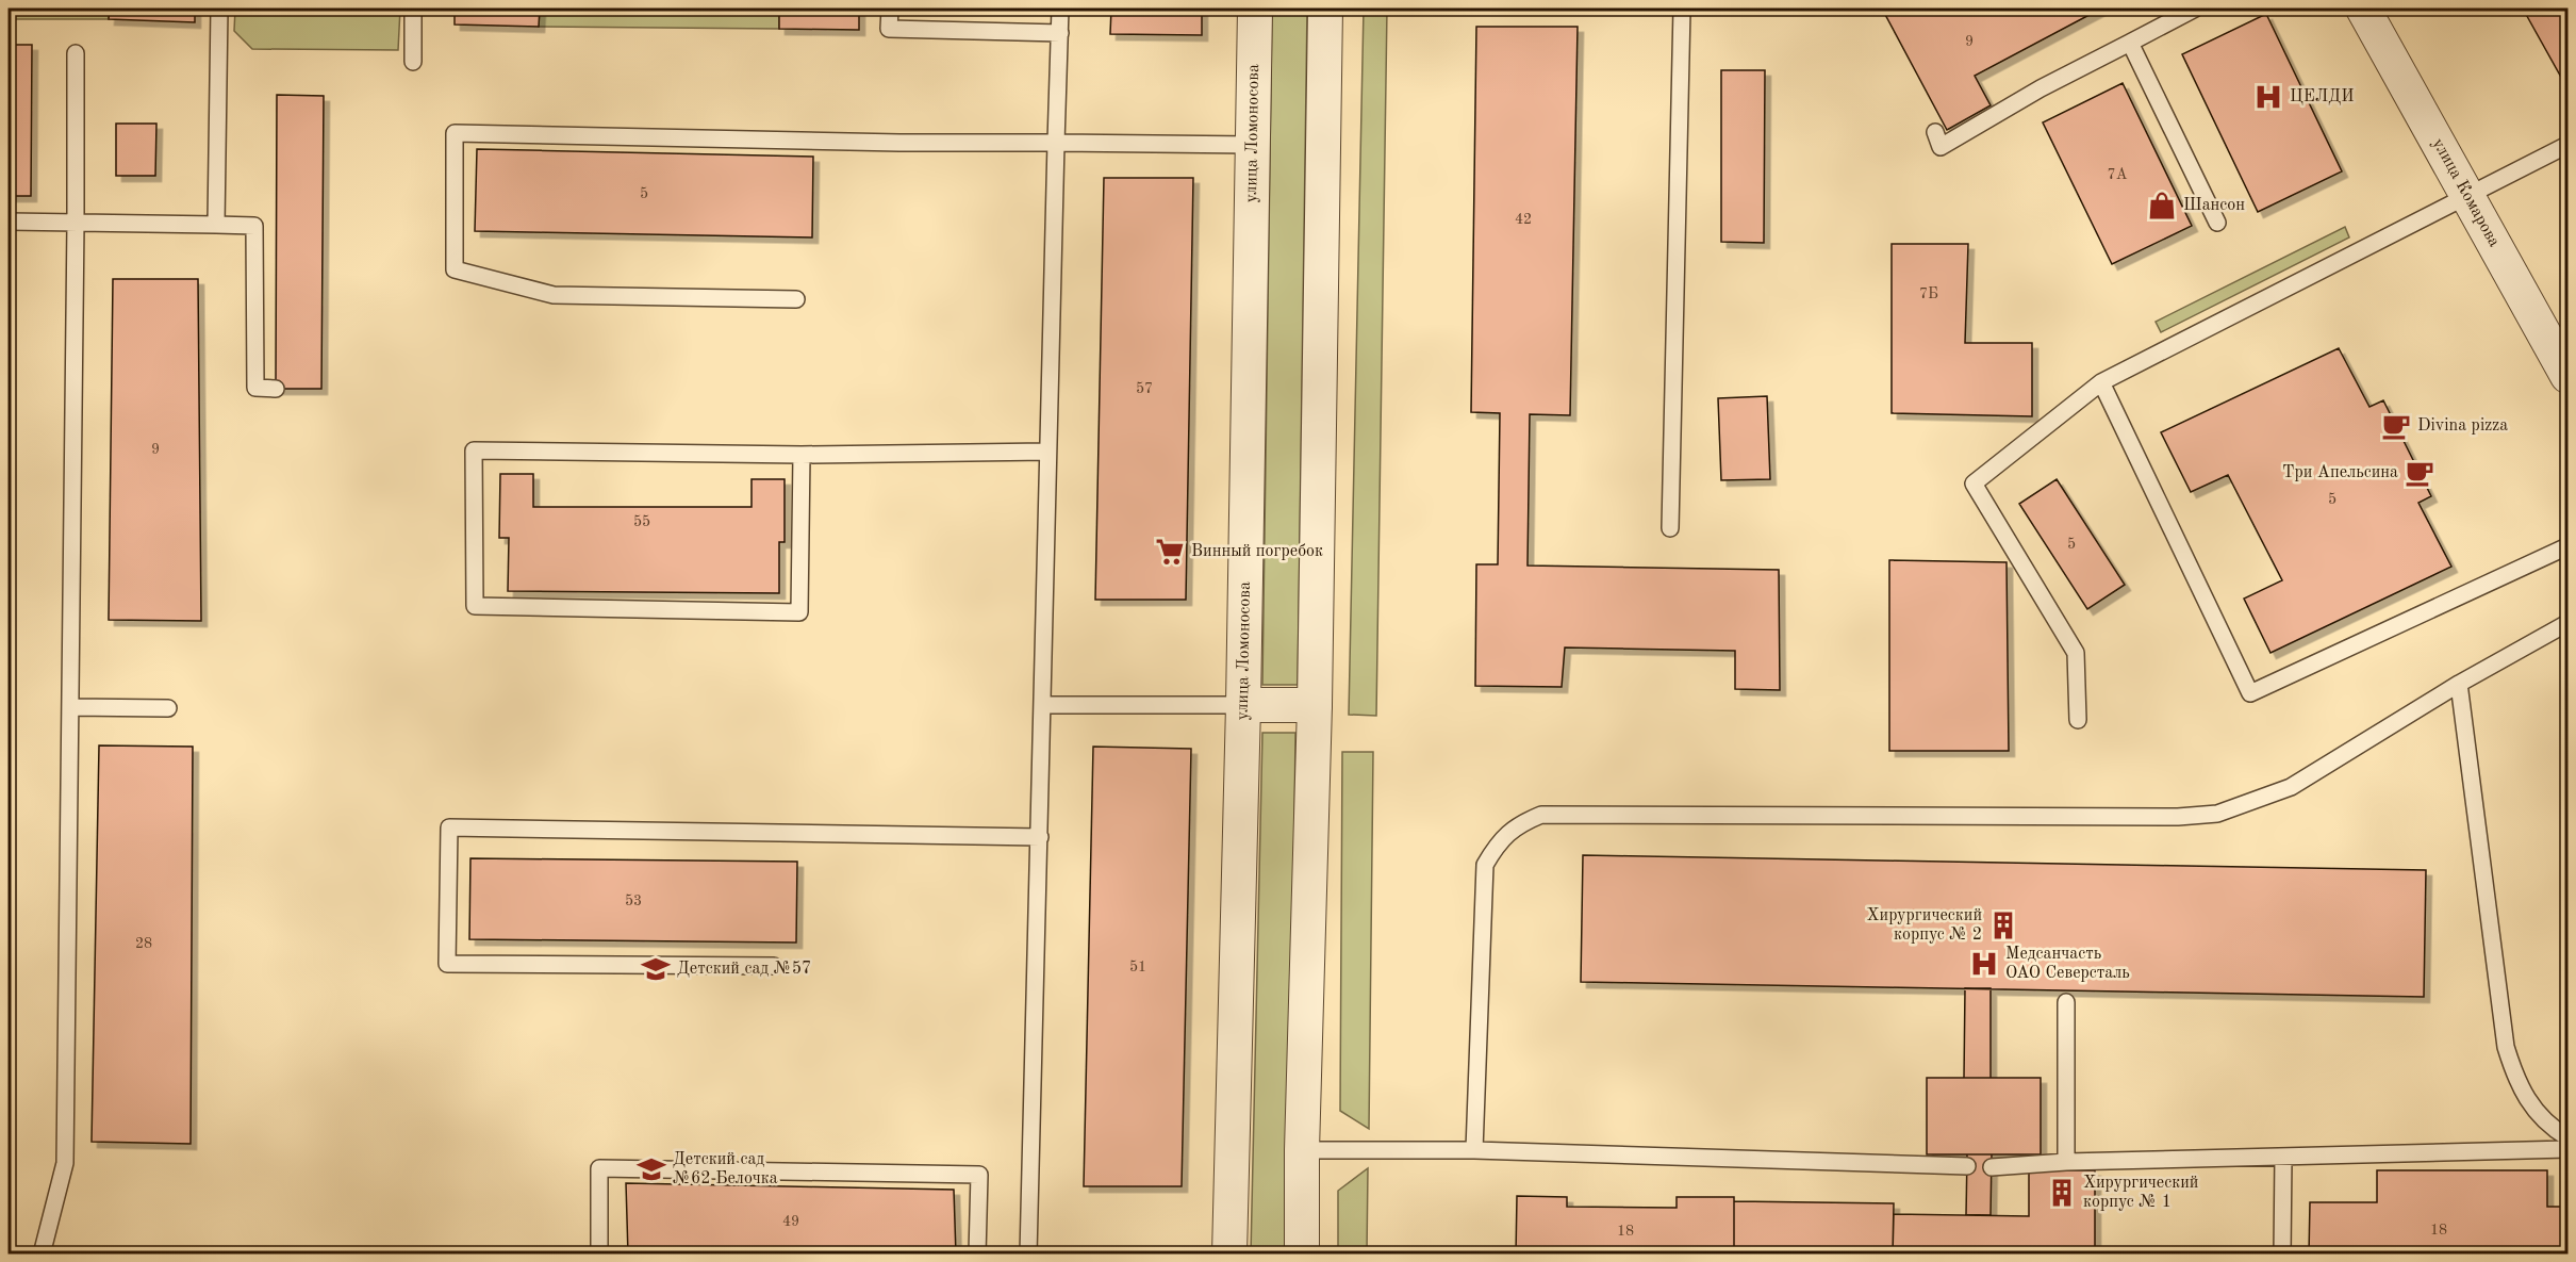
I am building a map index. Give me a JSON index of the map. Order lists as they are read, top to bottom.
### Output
{
  "streets": {
    "street": ["улица Ломоносова", "улица Комарова"]
  },
  "places": {
    "hospital": ["ЦЕЛДИ", "Медсанчасть ОАО Северсталь"],
    "shop": ["Шансон"],
    "cafe": ["Divina pizza", "Три Апельсина"],
    "supermarket": ["Винный погребок"],
    "building": ["Хирургический корпус № 2", "Хирургический корпус № 1"],
    "school or university": ["Детский сад №57", "Детский сад №62 Белочка"]
  },
  "house_numbers": [
    "9",
    "7А",
    "5",
    "42",
    "7Б",
    "57",
    "9",
    "5",
    "55",
    "5",
    "53",
    "28",
    "51",
    "49",
    "18",
    "18"
  ]
}
